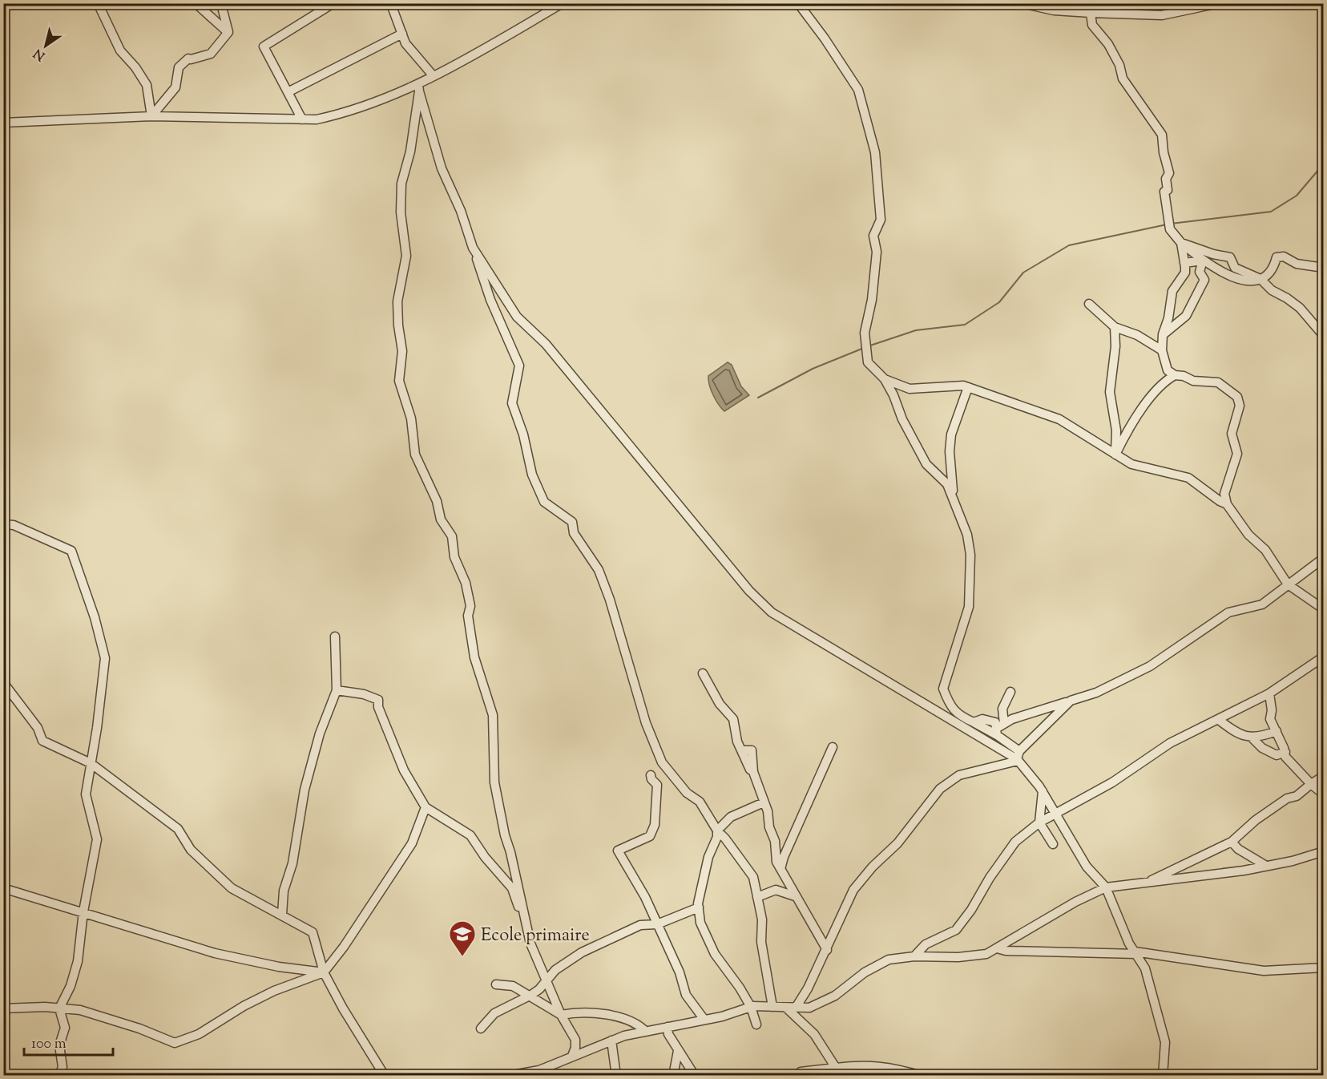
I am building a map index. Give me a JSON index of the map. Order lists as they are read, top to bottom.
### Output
{
  "places": {
    "school or university": ["Ecole primaire"]
  },
  "scale_bar": "100 m",
  "north": "bottom left"
}
